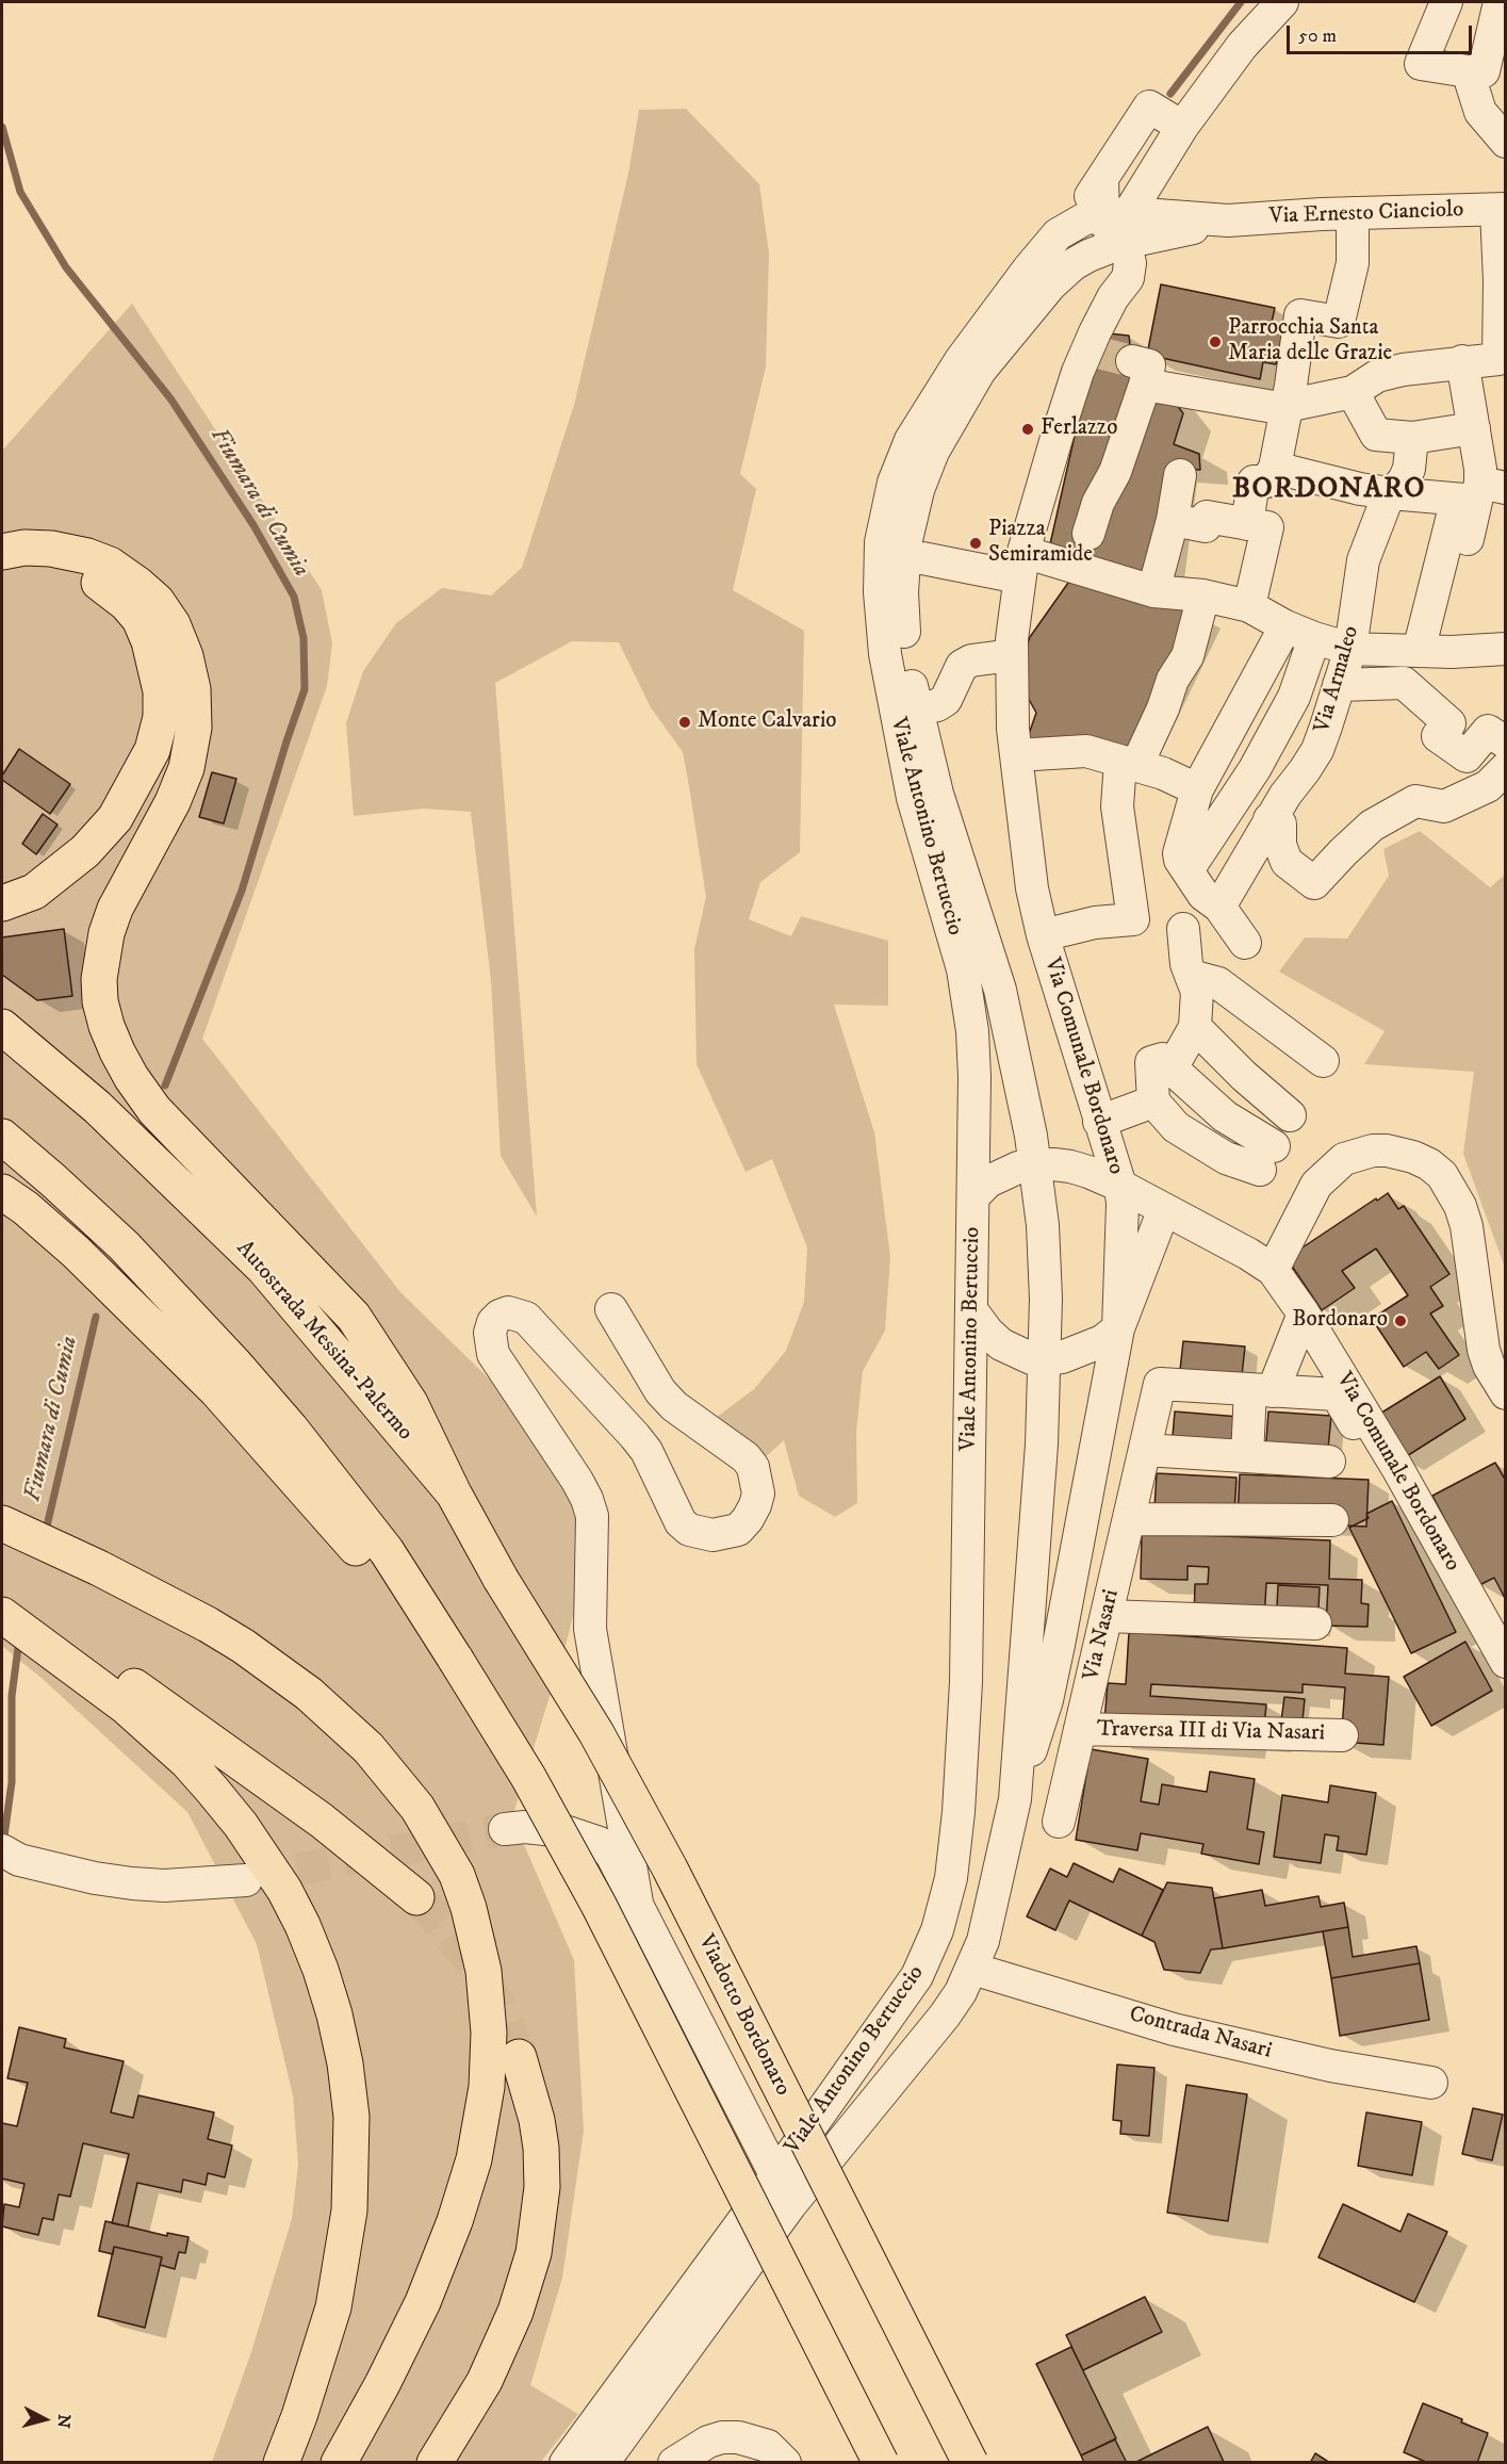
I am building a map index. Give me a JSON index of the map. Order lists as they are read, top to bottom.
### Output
{
  "streets": {
    "highway": ["Autostrada Messina-Palermo", "Viadotto Bordonaro"],
    "street": [
      "Via Ernesto Cianciolo",
      "Via Armaleo",
      "Viale Antonino Bertuccio",
      "Via Comunale Bordonaro",
      "Via Nasari",
      "Traversa III di Via Nasari",
      "Contrada Nasari"
    ]
  },
  "crossings": [
    ["Via Ernesto Cianciolo", "Viale Antonino Bertuccio"],
    ["Viale Antonino Bertuccio", "Contrada Nasari"],
    ["Via Comunale Bordonaro", "Via Nasari"],
    ["Autostrada Messina-Palermo", "Viadotto Bordonaro"],
    ["Via Nasari", "Traversa III di Via Nasari"]
  ],
  "districts": ["BORDONARO"],
  "water": ["Fiumara di Cumia"],
  "places": [
    "Parrocchia Santa Maria delle Grazie",
    "Ferlazzo",
    "Piazza Semiramide",
    "Monte Calvario",
    "Bordonaro"
  ],
  "scale_bar": "50 m",
  "north": "right"
}
